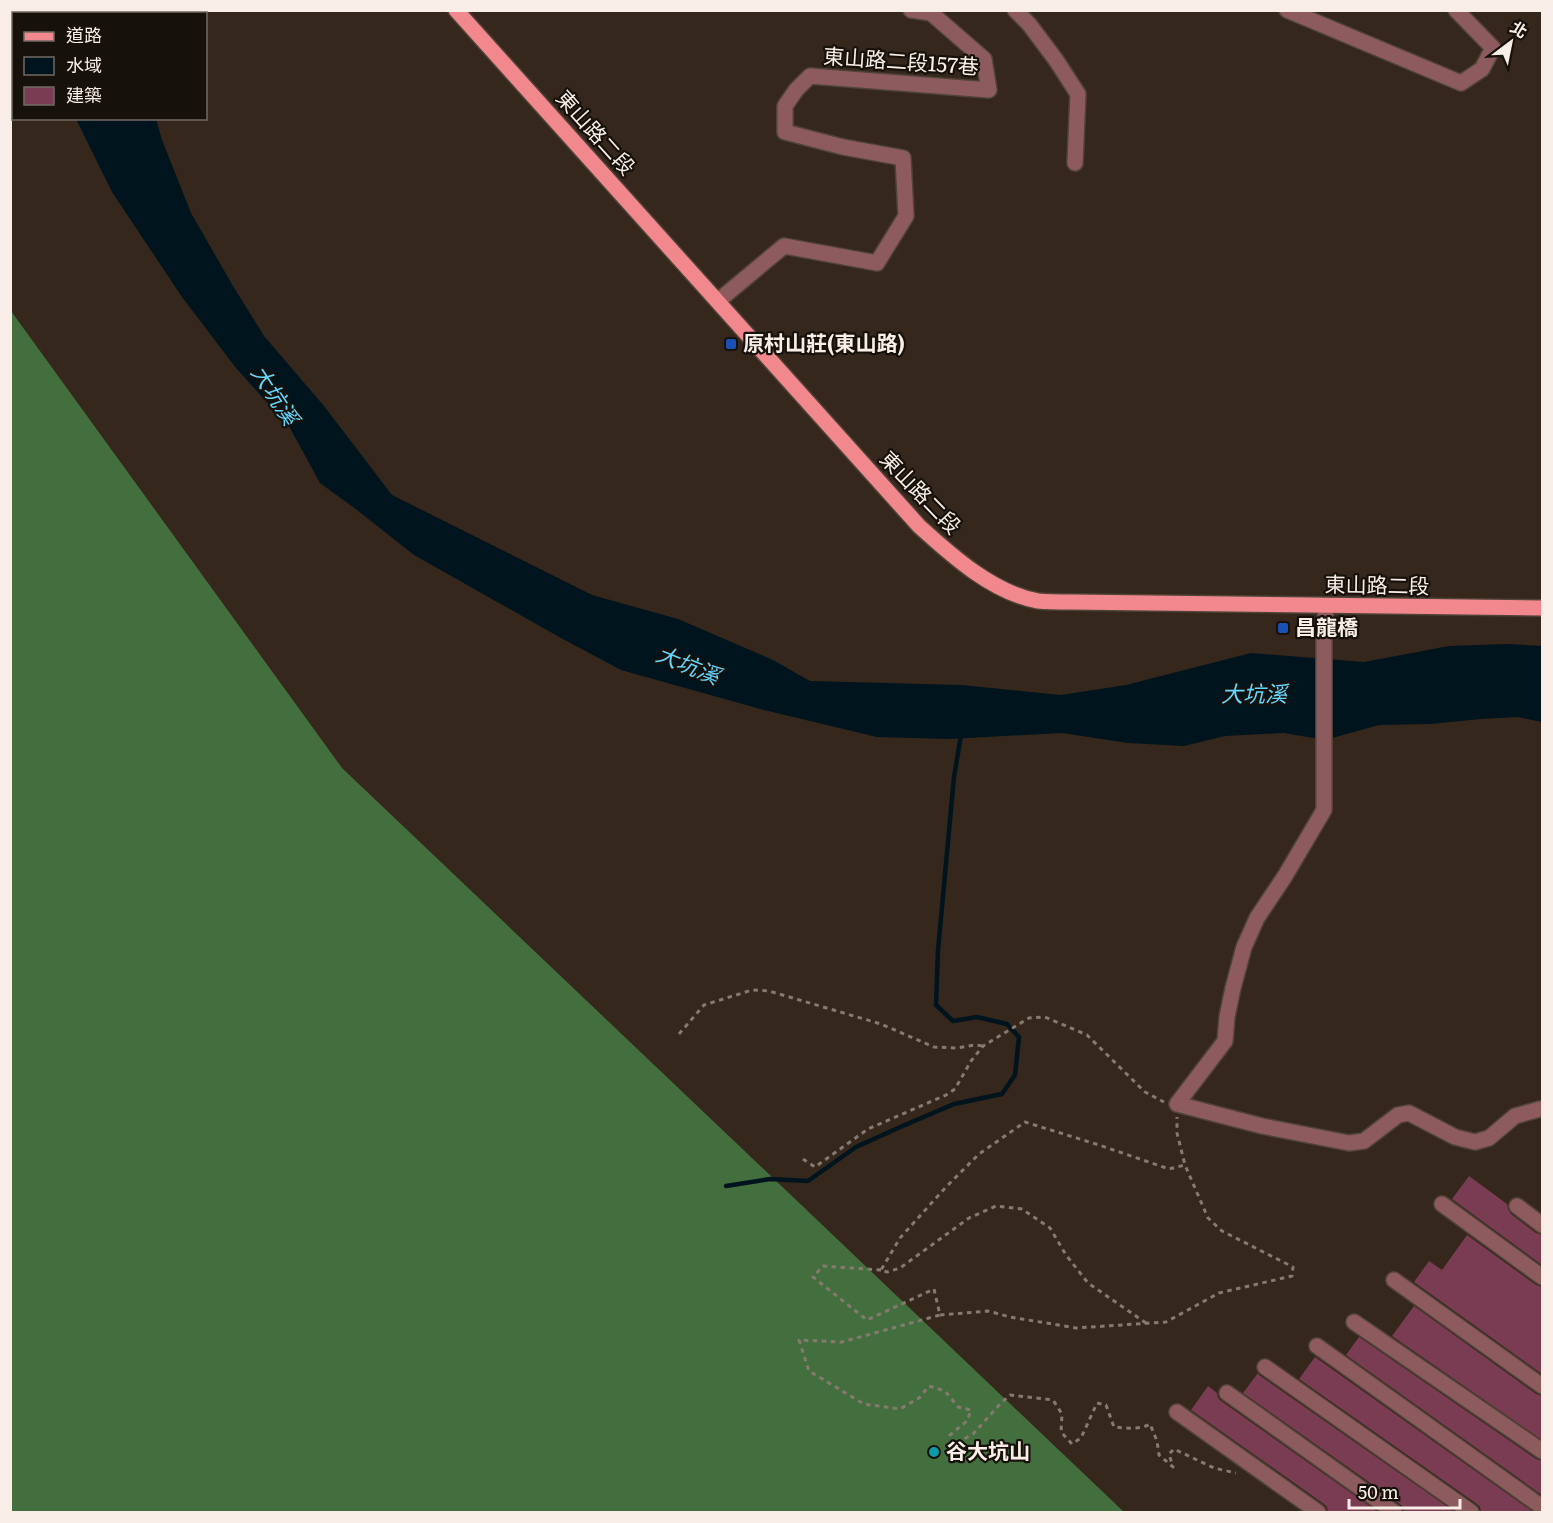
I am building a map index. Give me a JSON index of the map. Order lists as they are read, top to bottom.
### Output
{
  "streets": {
    "main road": ["東山路二段"],
    "street": ["東山路二段157巷"]
  },
  "crossings": [
    ["東山路二段157巷", "東山路二段"]
  ],
  "water": ["大坑溪"],
  "places": {
    "transit": ["原村山莊(東山路)", "昌龍橋"],
    "other": ["谷大坑山"]
  },
  "legend": ["道路", "水域", "建築"],
  "scale_bar": "50 m",
  "north": "top right"
}
